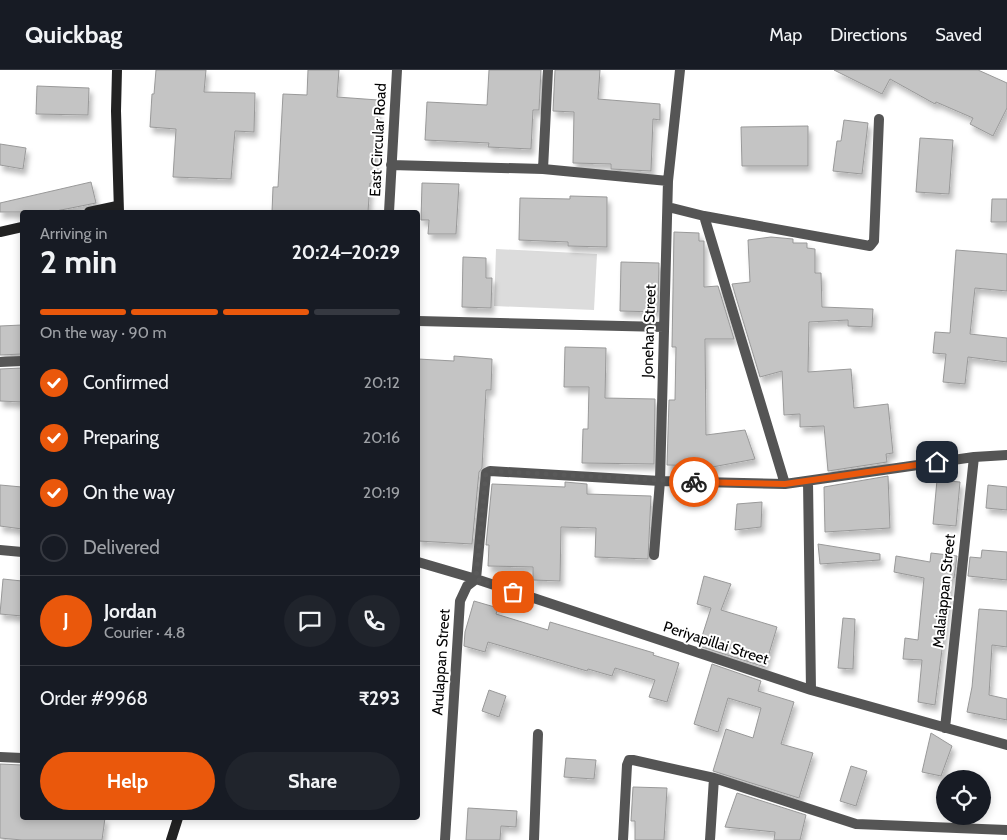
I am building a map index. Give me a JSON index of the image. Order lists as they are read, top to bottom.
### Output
{
  "streets": {
    "street": [
      "East Circular Road",
      "Jonehan Street",
      "Malaiappan Street",
      "Periyapillai Street",
      "Arulappan Street"
    ]
  },
  "crossings": [
    ["Malaiappan Street", "Periyapillai Street"],
    ["Periyapillai Street", "Arulappan Street"]
  ],
  "page": {
    "header": "Quickbag",
    "nav": ["Map", "Directions", "Saved"],
    "heading": ["2 min", "Arriving in", "20:24–20:29"],
    "panel": [
      "Jordan",
      "Courier · 4.8",
      "Order #9968",
      "₹293"
    ],
    "bar": "On the way · 90 m",
    "list": [
      ["Confirmed", "20:12"],
      ["Preparing", "20:16"],
      ["On the way", "20:19"],
      "Delivered"
    ],
    "round": "J",
    "buttons": ["Help", "Share"]
  }
}
